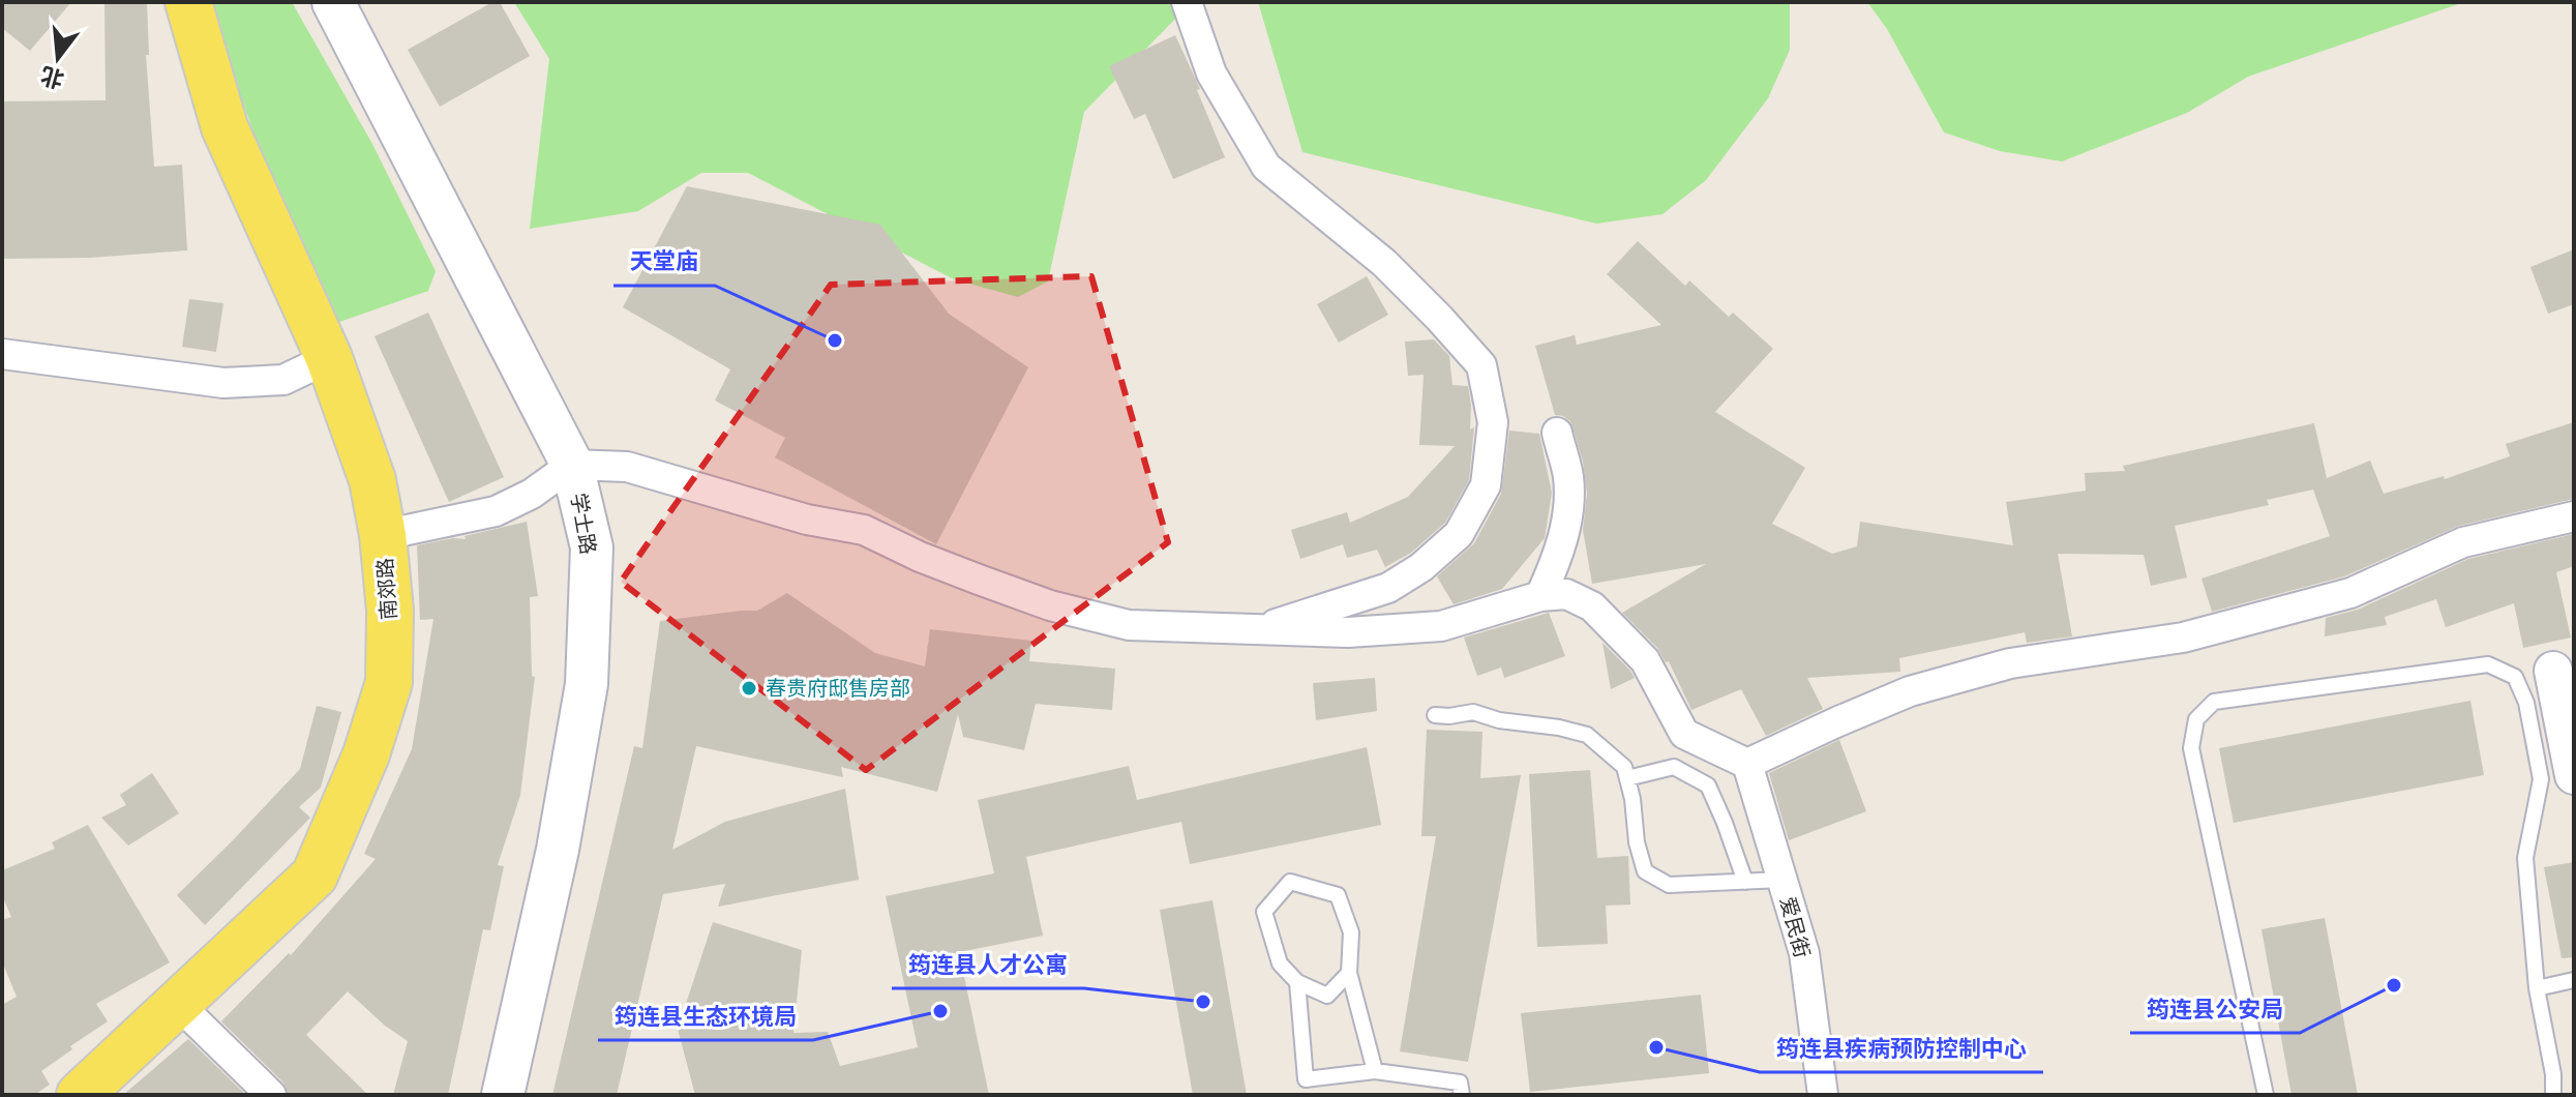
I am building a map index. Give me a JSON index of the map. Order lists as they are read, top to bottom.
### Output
{
  "streets": {
    "main road": ["学士路", "南郊路"],
    "street": ["爱民街"]
  },
  "places": [
    "天堂庙",
    "春贵府邸售房部",
    "筠连县公安局",
    "筠连县人才公寓",
    "筠连县生态环境局",
    "筠连县疾病预防控制中心"
  ],
  "north": "bottom"
}
